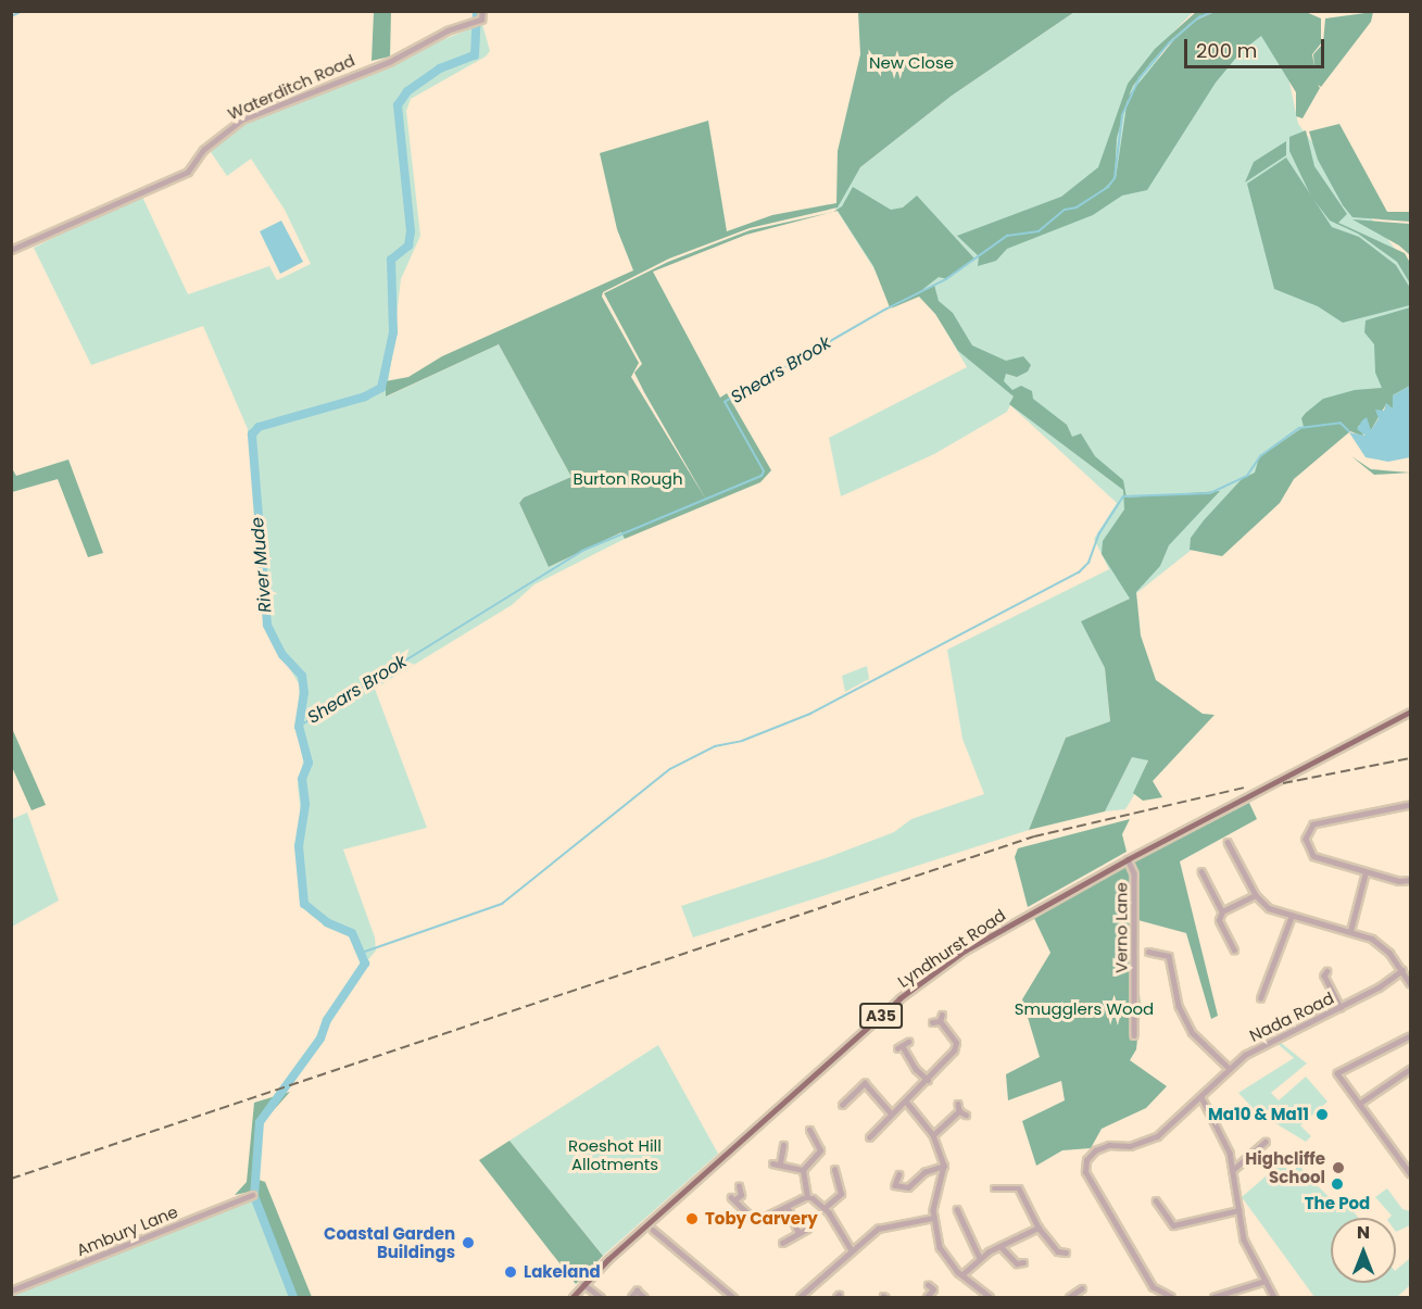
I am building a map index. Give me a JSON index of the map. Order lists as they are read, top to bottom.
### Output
{
  "streets": {
    "main road": ["Lyndhurst Road", "A35"],
    "street": [
      "Waterditch Road",
      "Verno Lane",
      "Nada Road",
      "Ambury Lane"
    ]
  },
  "crossings": [
    ["Verno Lane", "Lyndhurst Road"]
  ],
  "water": ["Shears Brook", "River Mude"],
  "parks": [
    "New Close",
    "Burton Rough",
    "Smugglers Wood",
    "Roeshot Hill Allotments"
  ],
  "places": [
    "Ma10 & Ma11",
    "Highcliffe School",
    "The Pod",
    "Toby Carvery",
    "Coastal Garden Buildings",
    "Lakeland"
  ],
  "scale_bar": "200 m",
  "north": "top"
}
